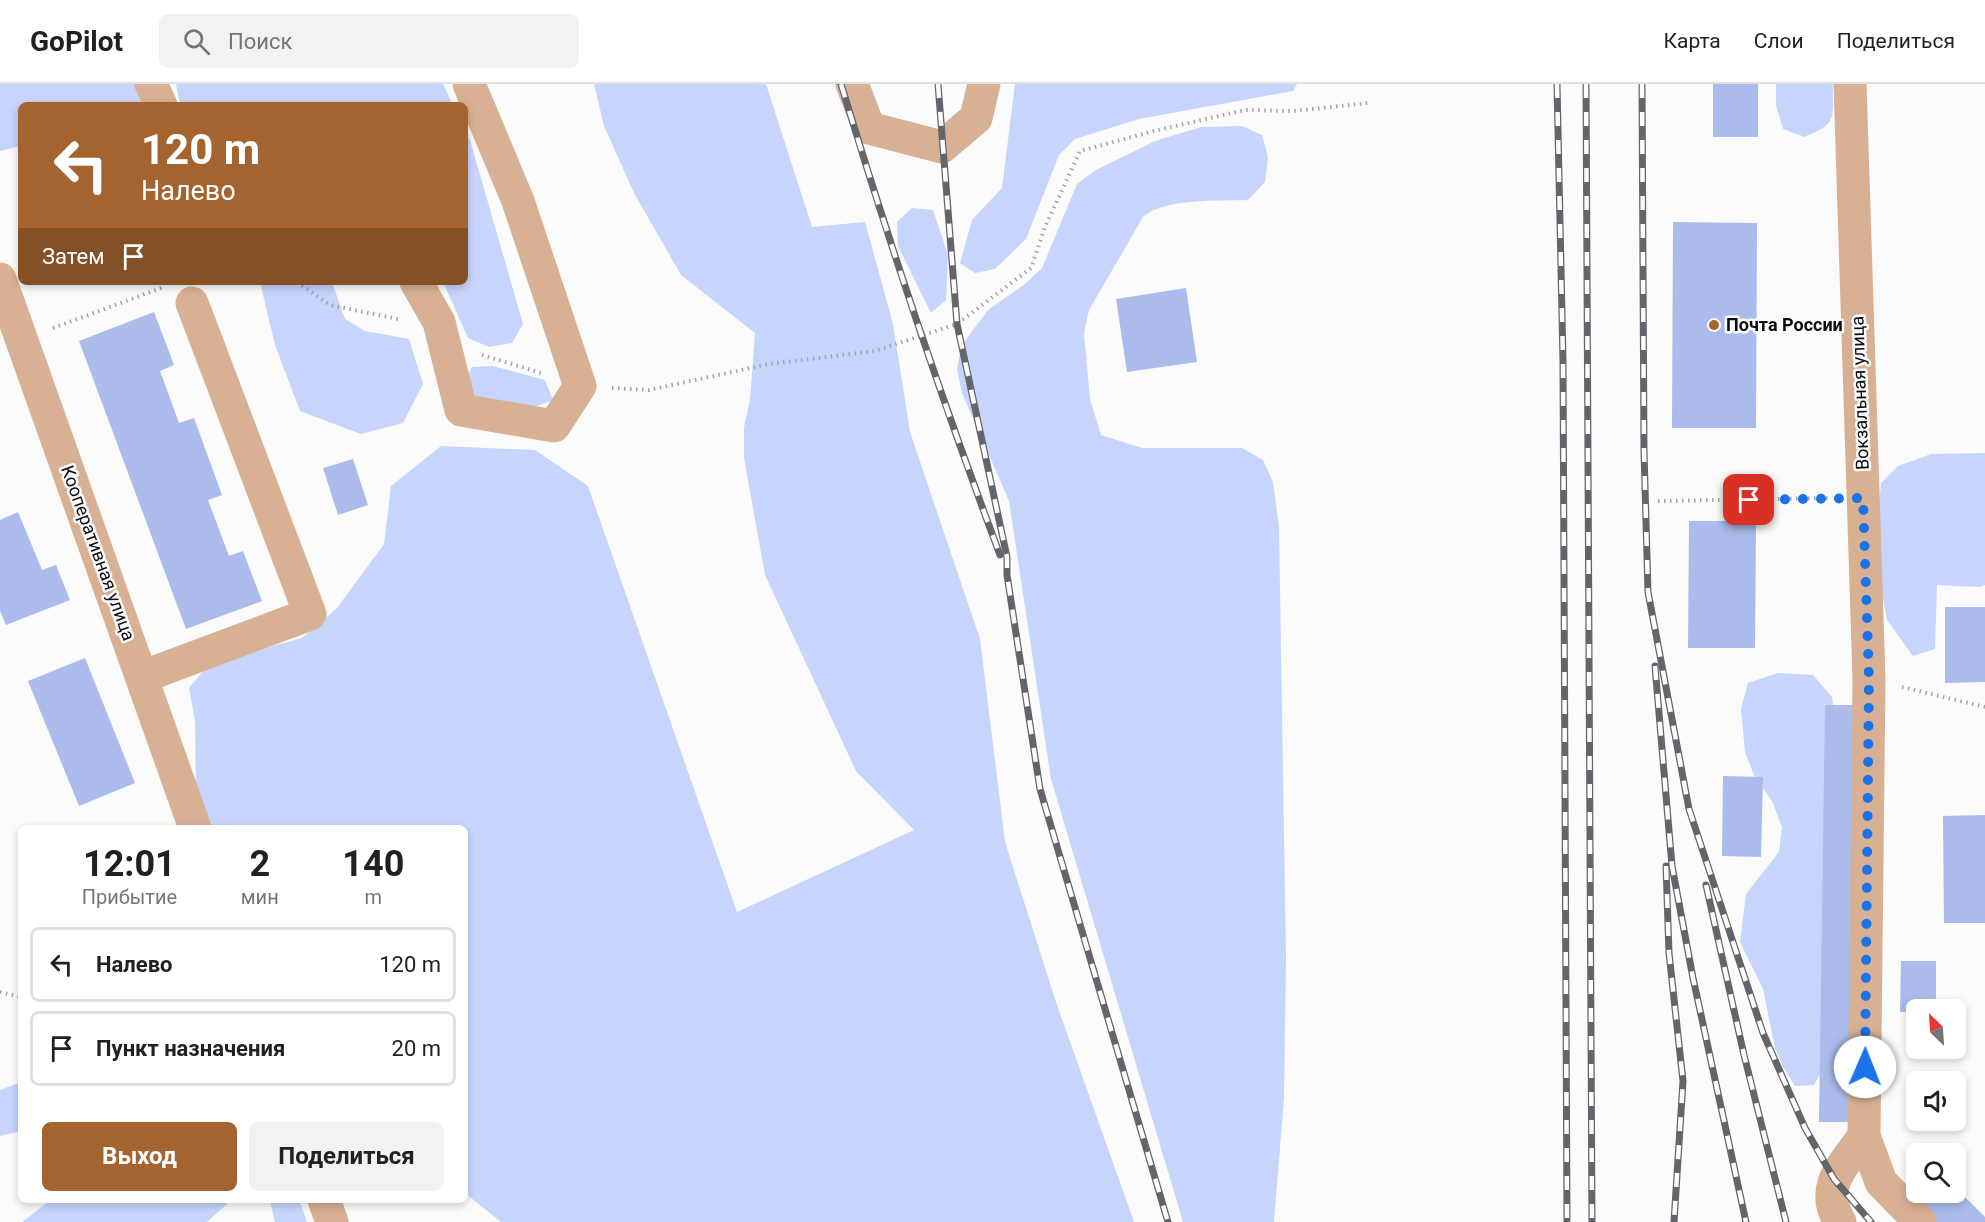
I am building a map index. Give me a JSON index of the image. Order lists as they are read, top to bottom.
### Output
{
  "streets": {
    "street": ["Вокзальная улица", "Кооперативная улица"]
  },
  "places": ["Почта России"],
  "north": "top left",
  "page": {
    "header": "GoPilot",
    "search": "Поиск",
    "nav": ["Карта", "Слои", "Поделиться"],
    "turn": ["120 m", "Налево"],
    "then": "Затем",
    "eta": [
      "12:01",
      "Прибытие",
      "2",
      "мин",
      "140",
      "m"
    ],
    "list": [
      {
        "name": "Налево",
        "value": "120 m"
      },
      {
        "name": "Пункт назначения",
        "value": "20 m"
      }
    ],
    "buttons": ["Выход", "Поделиться"]
  }
}
